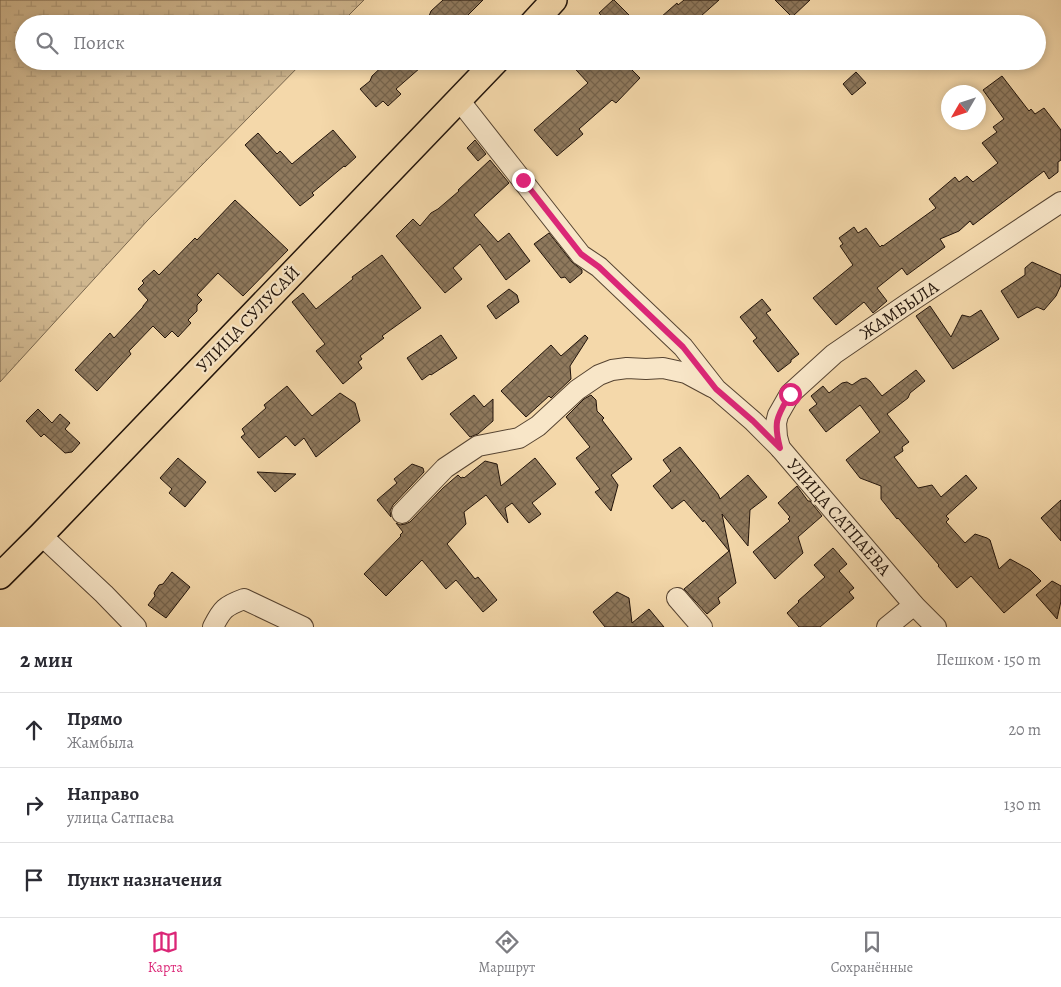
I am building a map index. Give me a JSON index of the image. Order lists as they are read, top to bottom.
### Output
{
  "streets": {
    "main road": ["УЛИЦА СУЛУСАЙ"],
    "street": ["ЖАМБЫЛА", "УЛИЦА САТПАЕВА"]
  },
  "crossings": [
    ["ЖАМБЫЛА", "УЛИЦА САТПАЕВА"],
    ["УЛИЦА СУЛУСАЙ", "УЛИЦА САТПАЕВА"]
  ],
  "north": "bottom left",
  "page": {
    "search": "Поиск",
    "heading": ["2 мин", "Пешком · 150 m"],
    "list": [
      ["Прямо", "Жамбыла", "20 m"],
      ["Направо", "улица Сатпаева", "130 m"],
      "Пункт назначения"
    ],
    "nav": ["Карта", "Маршрут", "Сохранённые"]
  }
}
